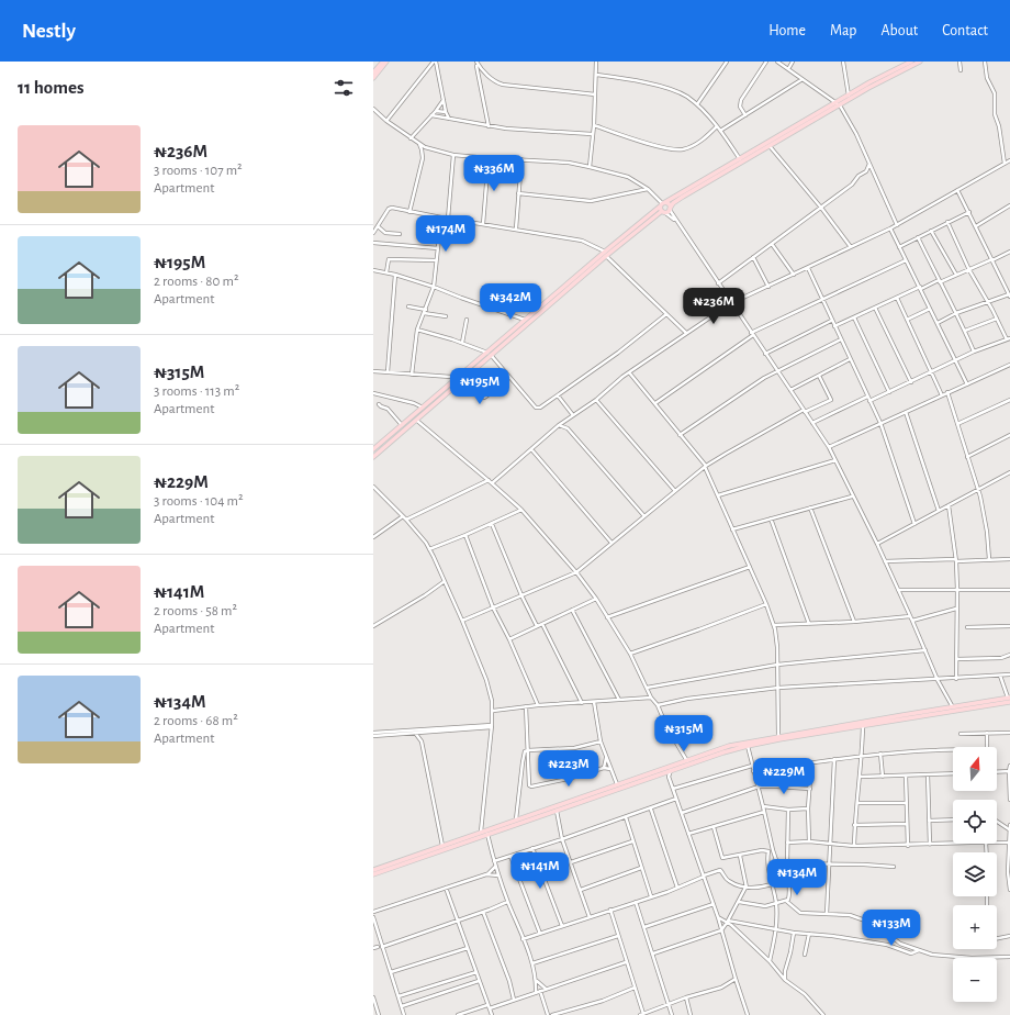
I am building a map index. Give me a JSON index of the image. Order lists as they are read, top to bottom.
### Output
{
  "north": "top",
  "page": {
    "header": "Nestly",
    "nav": [
      "Home",
      "Map",
      "About",
      "Contact"
    ],
    "heading": "11 homes",
    "list": [
      {
        "name": "₦236M",
        "note": "3 rooms · 107 m² · Apartment"
      },
      {
        "name": "₦195M",
        "note": "2 rooms · 80 m² · Apartment"
      },
      {
        "name": "₦315M",
        "note": "3 rooms · 113 m² · Apartment"
      },
      {
        "name": "₦229M",
        "note": "3 rooms · 104 m² · Apartment"
      },
      {
        "name": "₦141M",
        "note": "2 rooms · 58 m² · Apartment"
      },
      {
        "name": "₦134M",
        "note": "2 rooms · 68 m² · Apartment"
      }
    ],
    "price": [
      "₦336M",
      "₦174M",
      "₦342M",
      "₦236M",
      "₦195M",
      "₦315M",
      "₦223M",
      "₦229M",
      "₦141M",
      "₦134M",
      "₦133M"
    ],
    "map_buttons": ["+", "−"]
  }
}
